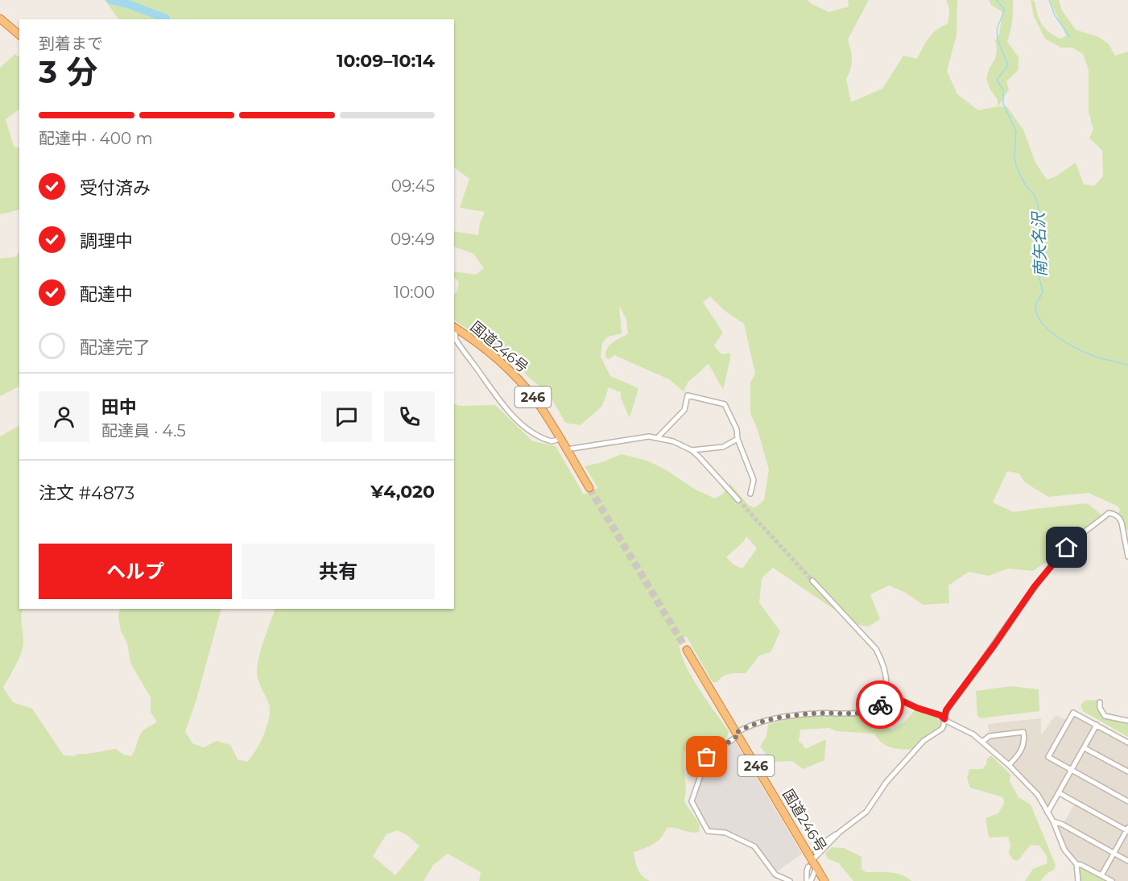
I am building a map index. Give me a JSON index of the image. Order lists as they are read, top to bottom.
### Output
{
  "streets": {
    "highway": ["国道246号", "246"]
  },
  "water": ["南矢名沢"],
  "page": {
    "heading": ["3 分", "到着まで", "10:09–10:14"],
    "panel": [
      "田中",
      "配達員 · 4.5",
      "注文 #4873",
      "¥4,020"
    ],
    "bar": "配達中 · 400 m",
    "list": [
      ["受付済み", "09:45"],
      ["調理中", "09:49"],
      ["配達中", "10:00"],
      "配達完了"
    ],
    "buttons": ["ヘルプ", "共有"]
  }
}
